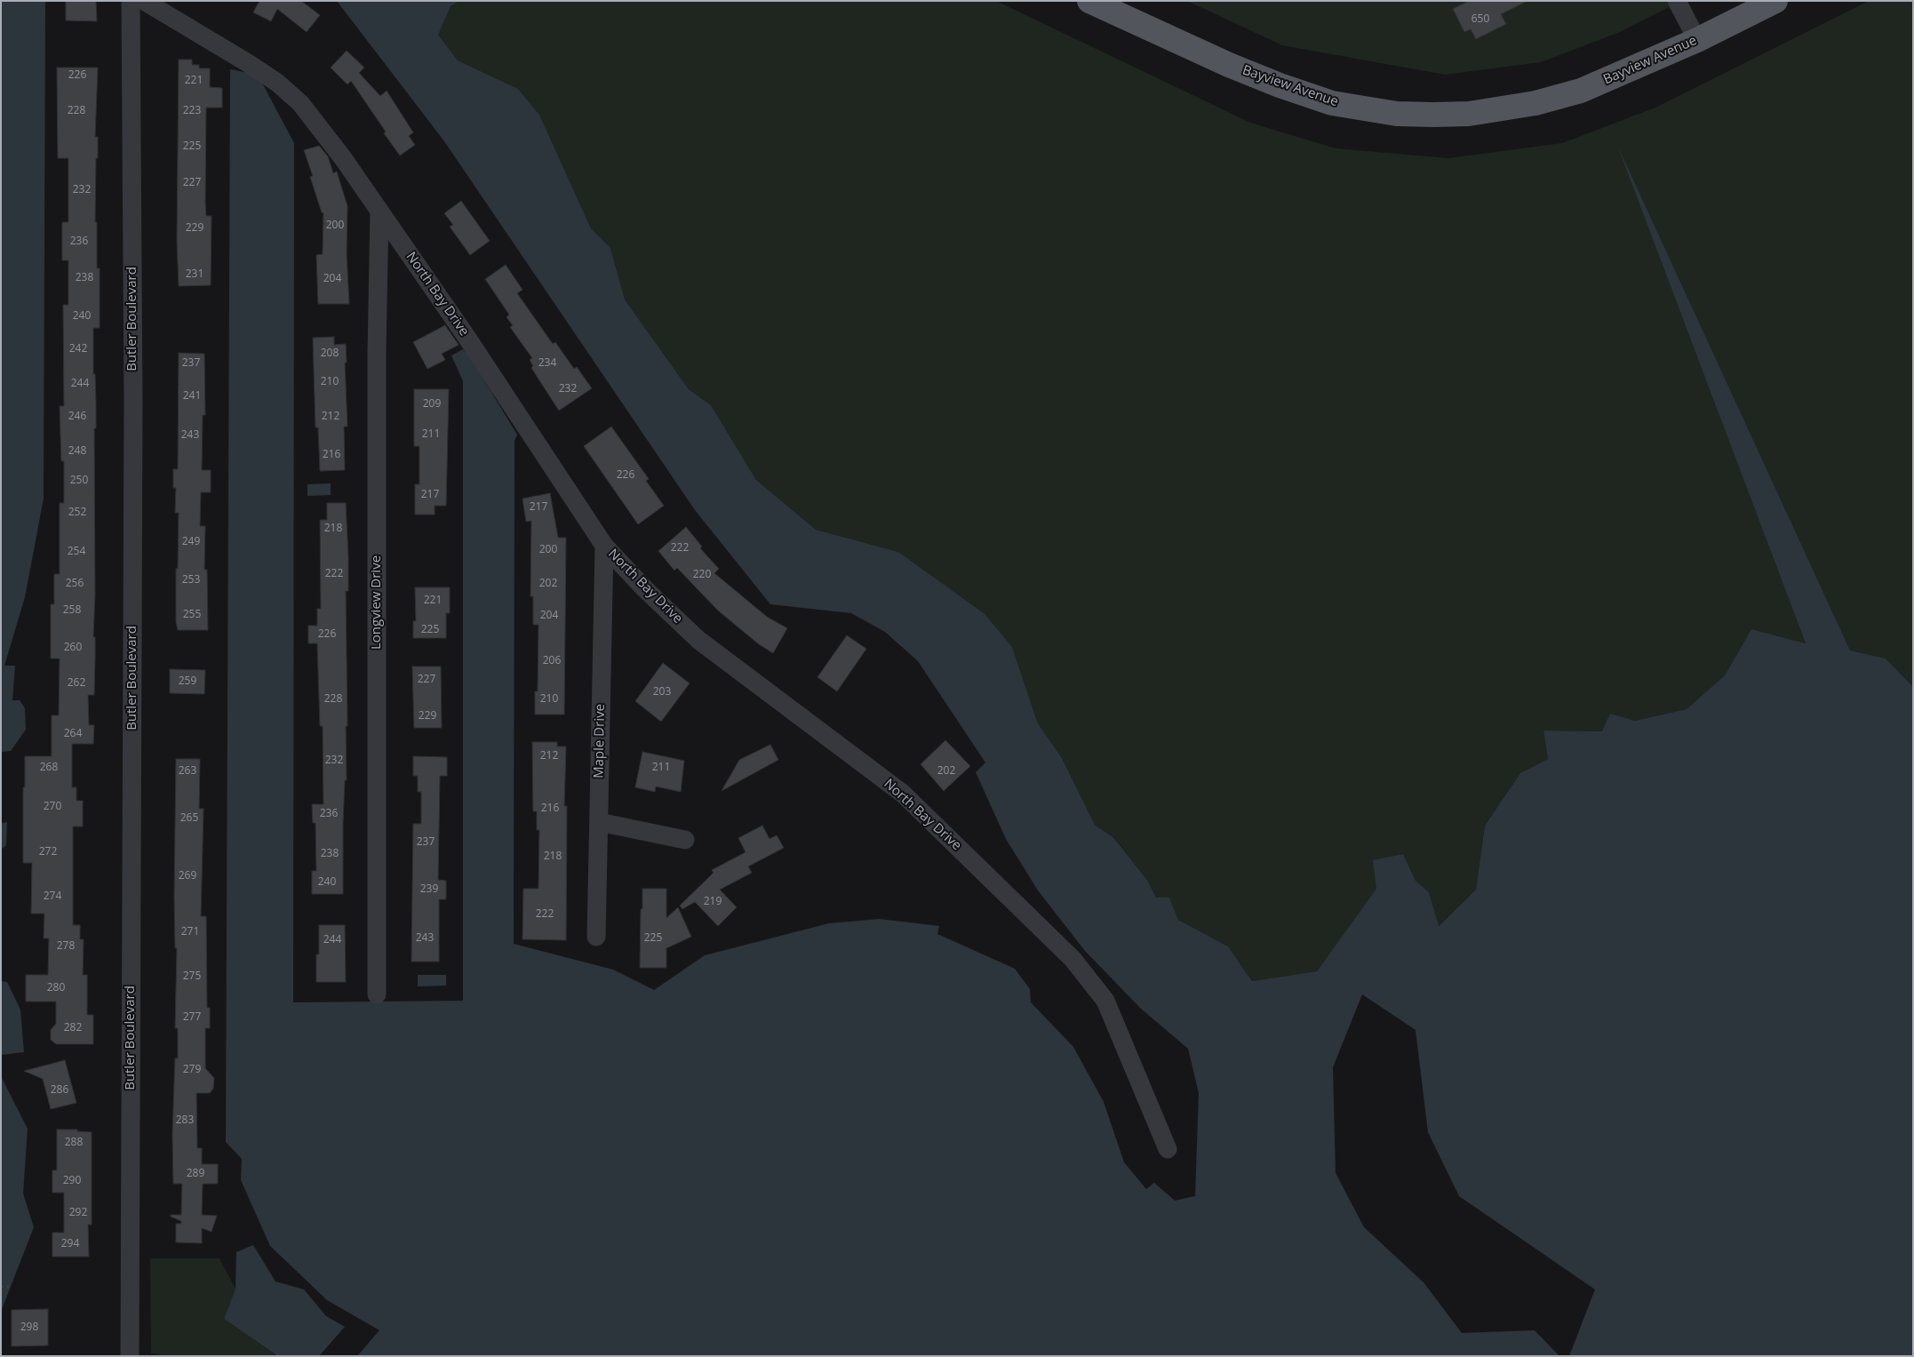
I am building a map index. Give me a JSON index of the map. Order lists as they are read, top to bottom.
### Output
{
  "streets": {
    "main road": ["Bayview Avenue"],
    "street": [
      "North Bay Drive",
      "Butler Boulevard",
      "Longview Drive",
      "Maple Drive"
    ]
  },
  "crossings": [
    ["North Bay Drive", "Longview Drive"],
    ["North Bay Drive", "Maple Drive"]
  ],
  "house_numbers": [
    "650",
    "226",
    "221",
    "228",
    "223",
    "225",
    "227",
    "232",
    "200",
    "229",
    "236",
    "231",
    "238",
    "204",
    "240",
    "242",
    "208",
    "237",
    "234",
    "210",
    "244",
    "232",
    "241",
    "209",
    "246",
    "212",
    "211",
    "243",
    "248",
    "216",
    "226",
    "250",
    "217",
    "217",
    "252",
    "218",
    "249",
    "222",
    "200",
    "254",
    "222",
    "220",
    "253",
    "256",
    "202",
    "221",
    "258",
    "255",
    "204",
    "225",
    "226",
    "260",
    "206",
    "227",
    "259",
    "262",
    "203",
    "228",
    "210",
    "229",
    "264",
    "212",
    "232",
    "268",
    "211",
    "263",
    "202",
    "270",
    "216",
    "236",
    "265",
    "237",
    "272",
    "238",
    "218",
    "269",
    "240",
    "239",
    "274",
    "219",
    "222",
    "271",
    "243",
    "225",
    "244",
    "278",
    "275",
    "280",
    "277",
    "282",
    "279",
    "286",
    "283",
    "288",
    "289",
    "290",
    "292",
    "294",
    "298"
  ]
}
